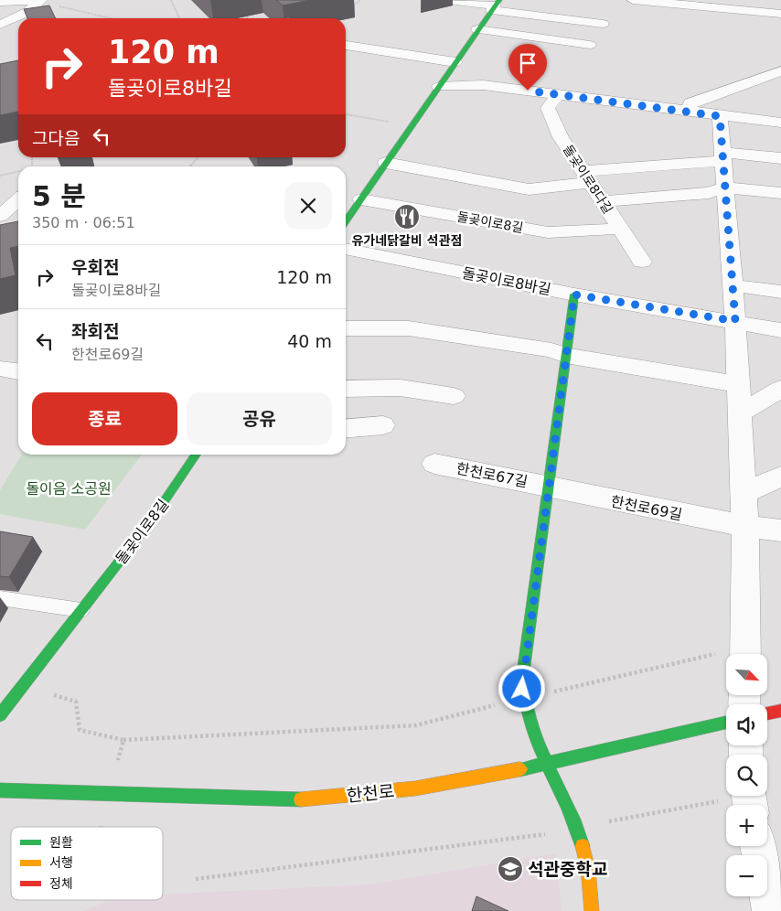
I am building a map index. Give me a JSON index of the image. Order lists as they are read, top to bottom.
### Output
{
  "streets": {
    "street": [
      "돌곶이로8다길",
      "돌곶이로8길",
      "돌곶이로8바길",
      "한천로67길",
      "한천로69길",
      "한천로"
    ]
  },
  "crossings": [
    ["돌곶이로8다길", "돌곶이로8길"],
    ["돌곶이로8바길", "한천로67길"],
    ["한천로67길", "한천로69길"],
    ["한천로67길", "한천로"]
  ],
  "parks": ["돌이음 소공원"],
  "places": {
    "restaurant": ["유가네닭갈비 석관점"],
    "school or university": ["석관중학교"]
  },
  "legend": ["원활", "서행", "정체"],
  "north": "bottom right",
  "page": {
    "turn": ["120 m", "돌곶이로8바길"],
    "then": "그다음",
    "heading": ["5 분", "350 m · 06:51"],
    "list": [
      {
        "name": "우회전",
        "note": "돌곶이로8바길",
        "value": "120 m"
      },
      {
        "name": "좌회전",
        "note": "한천로69길",
        "value": "40 m"
      }
    ],
    "buttons": ["종료", "공유"],
    "map_buttons": ["+", "−"]
  }
}
